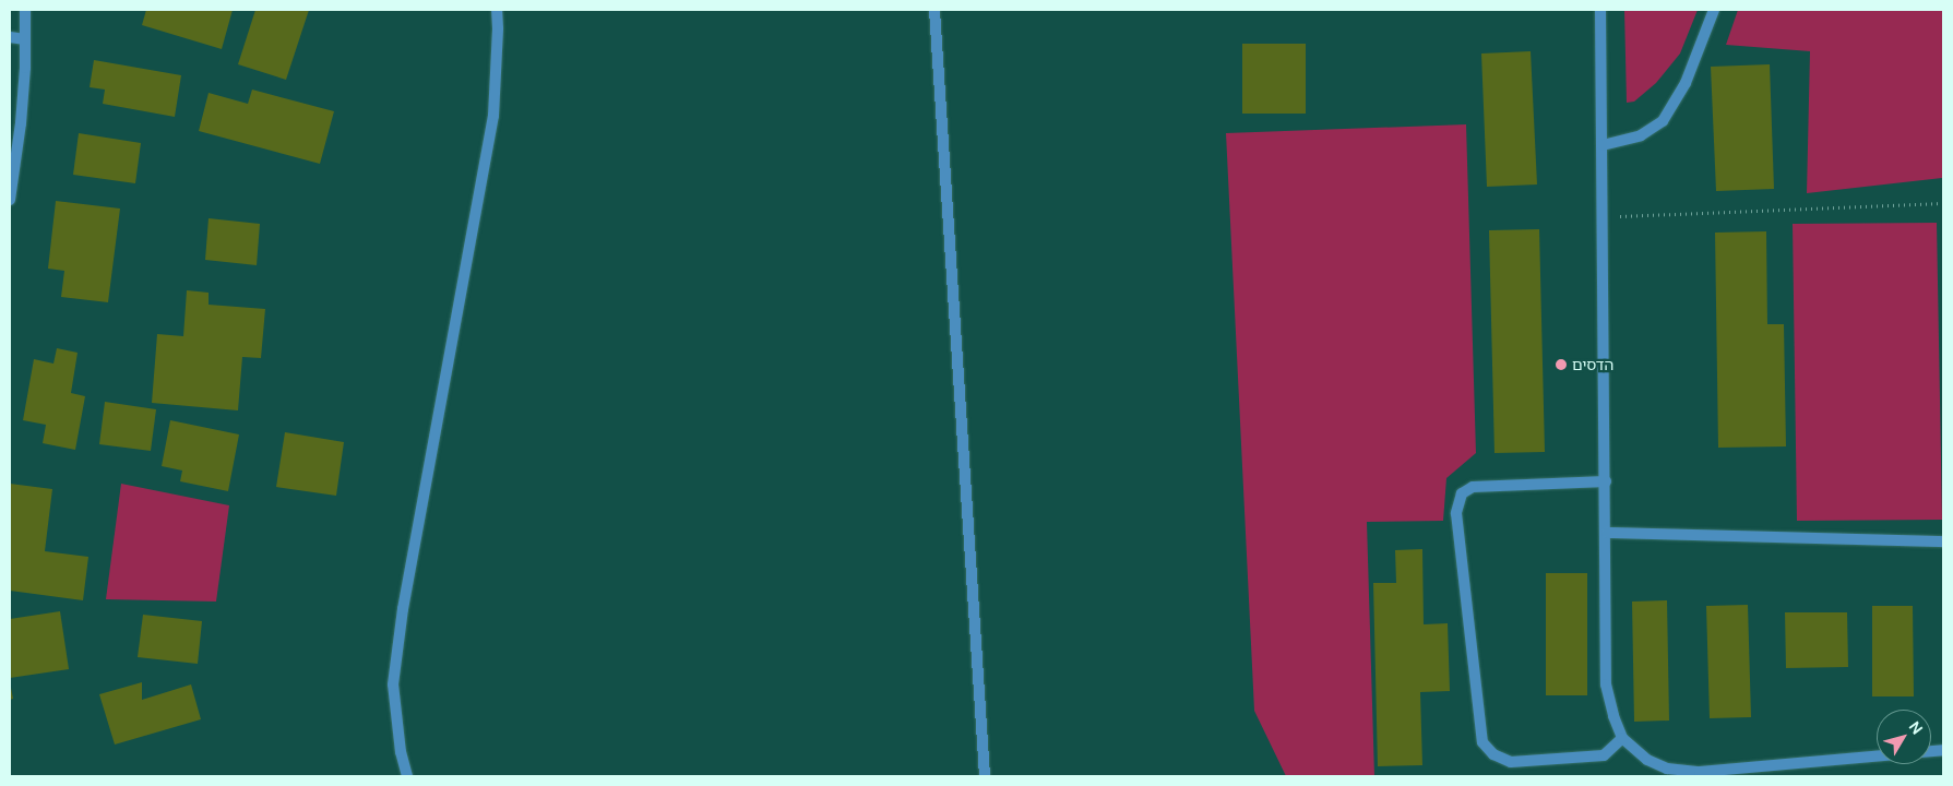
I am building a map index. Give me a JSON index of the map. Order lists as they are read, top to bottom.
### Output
{
  "places": ["הדסים"],
  "north": "top right"
}
